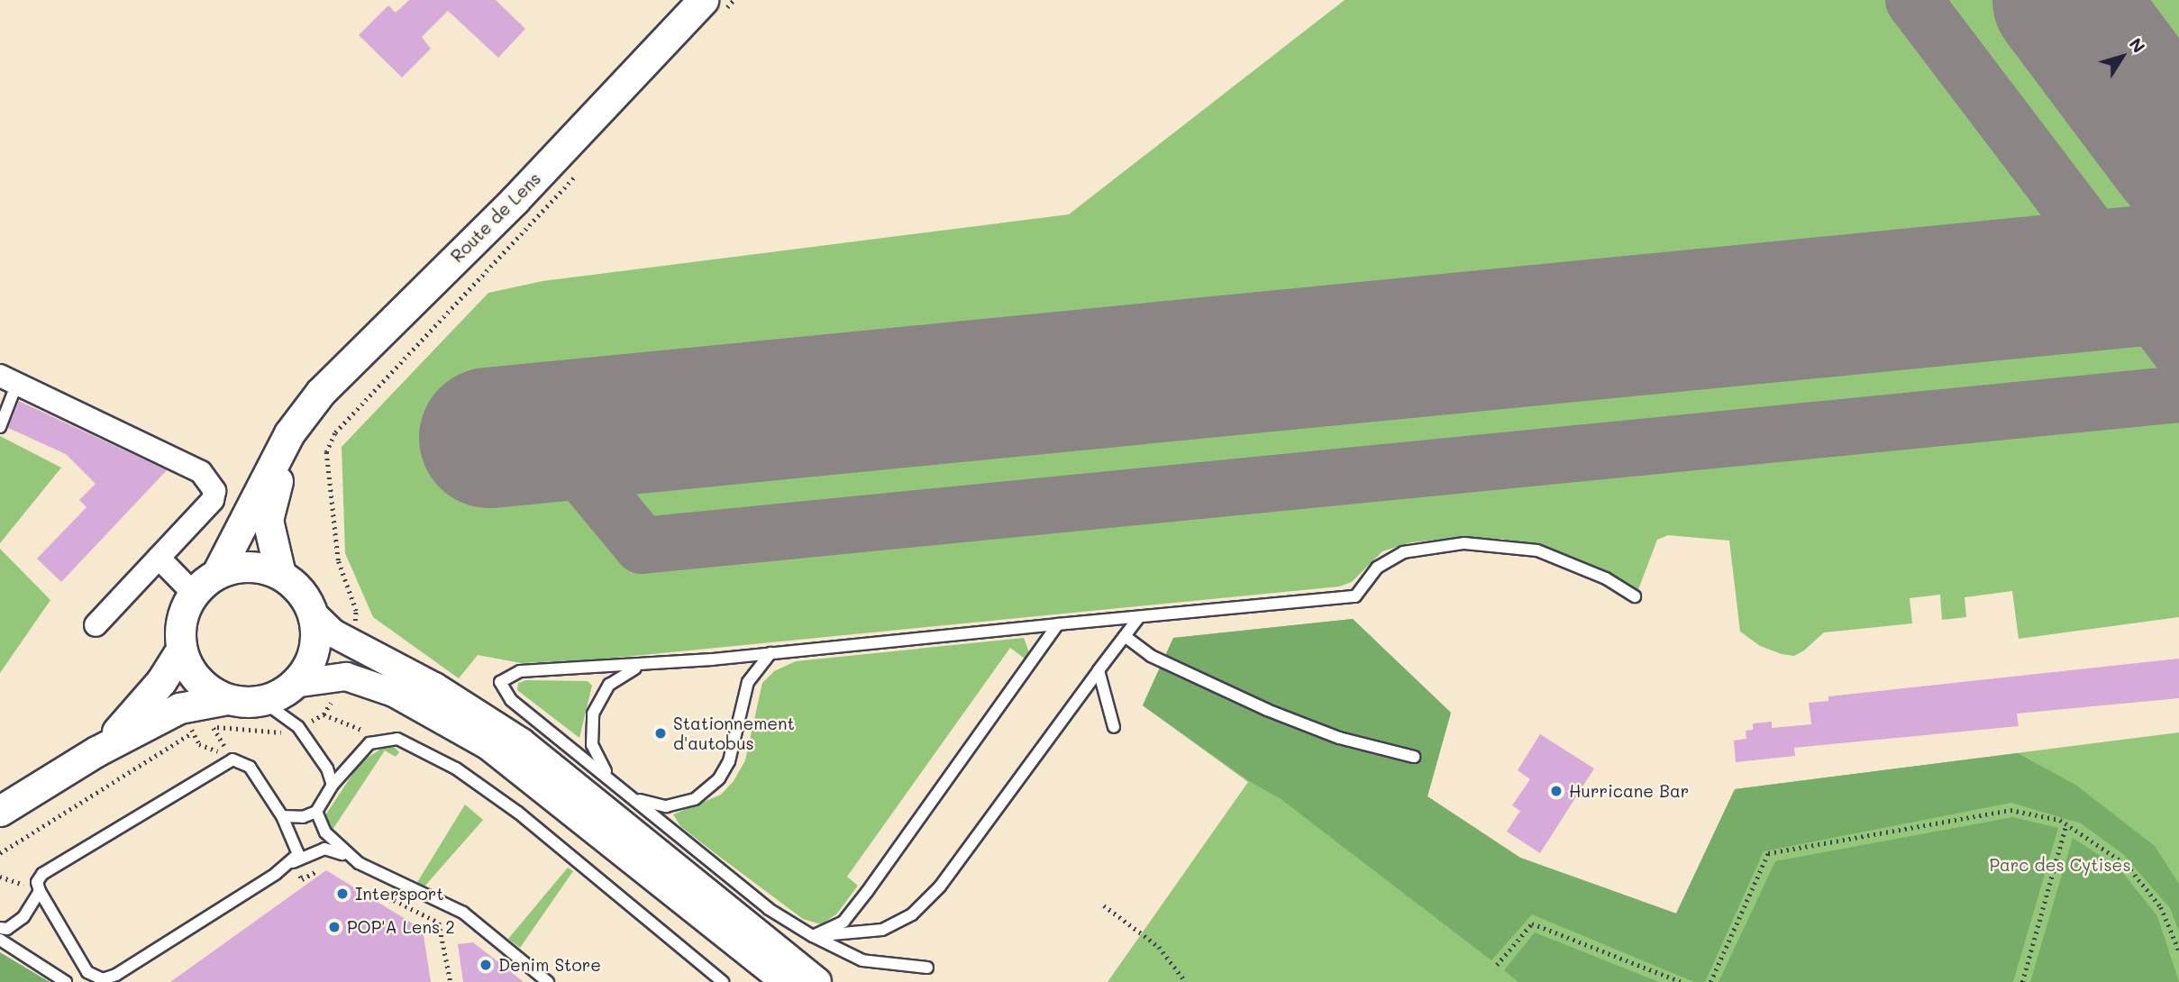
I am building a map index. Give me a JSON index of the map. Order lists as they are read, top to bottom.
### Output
{
  "streets": {
    "main road": ["Route de Lens"]
  },
  "parks": ["Parc des Cytises"],
  "places": [
    "Stationnement d'autobus",
    "Hurricane Bar",
    "Intersport",
    "POP'A Lens 2",
    "Denim Store"
  ],
  "north": "top right"
}
